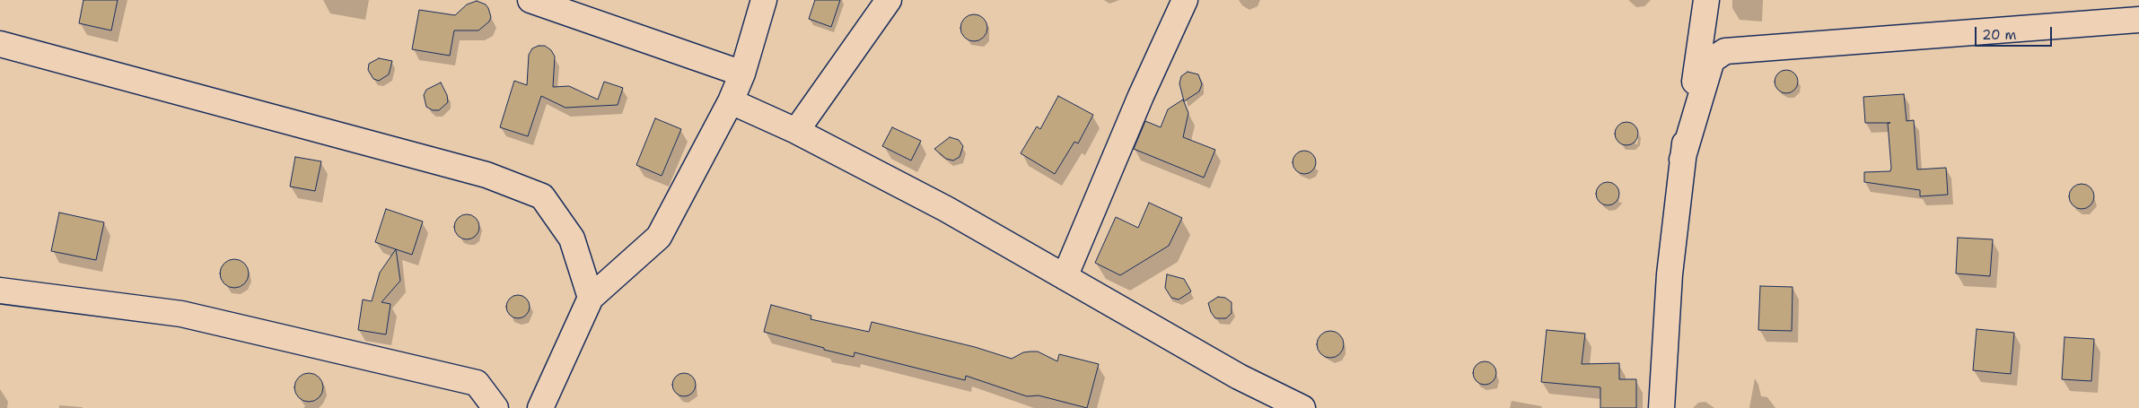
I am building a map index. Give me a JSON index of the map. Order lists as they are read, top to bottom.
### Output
{
  "scale_bar": "20 m"
}
